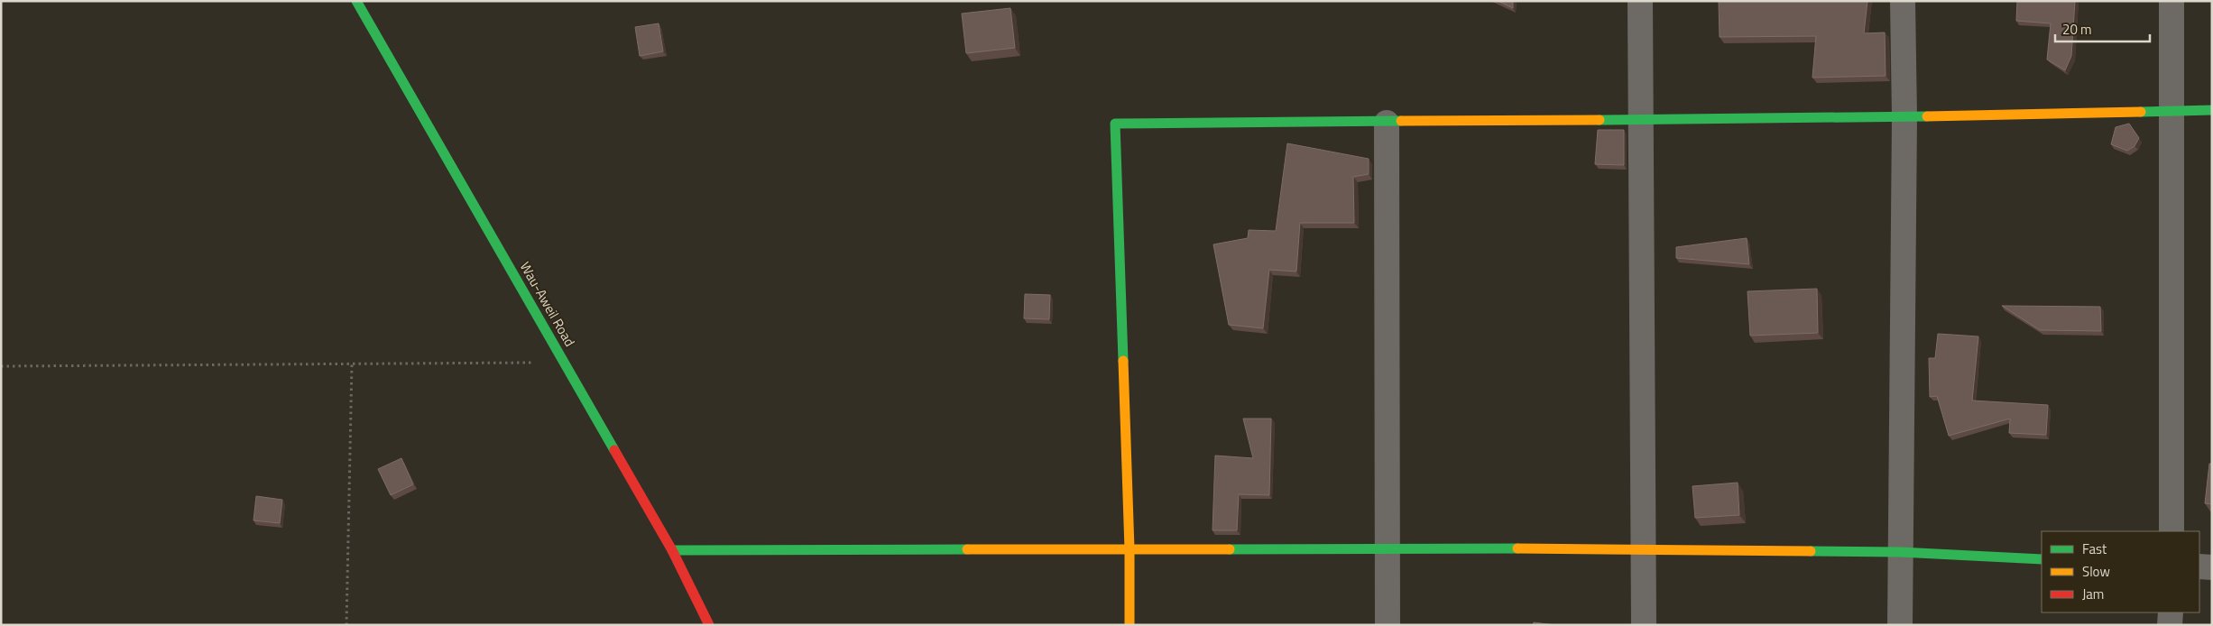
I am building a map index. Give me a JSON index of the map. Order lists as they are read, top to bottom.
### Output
{
  "streets": {
    "street": ["Wau-Aweil Road"]
  },
  "legend": ["Fast", "Slow", "Jam"],
  "scale_bar": "20 m"
}
